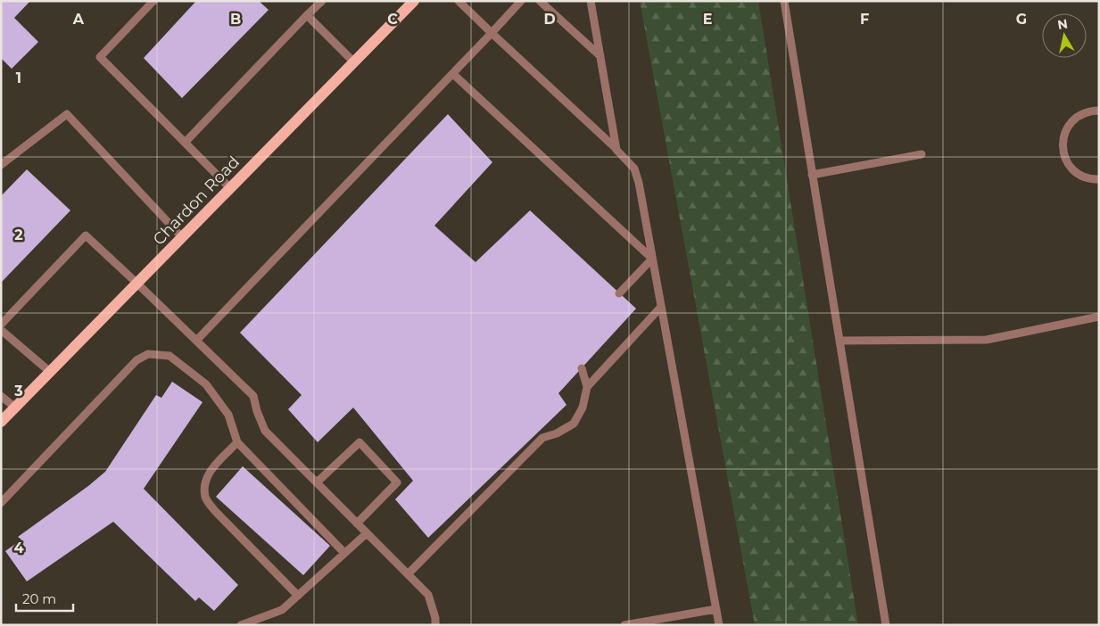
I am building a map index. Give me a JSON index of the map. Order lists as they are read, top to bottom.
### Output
{
  "streets": {
    "main road": ["Chardon Road"]
  },
  "scale_bar": "20 m",
  "north": "top",
  "grid": {
    "columns": [
      "A",
      "B",
      "C",
      "D",
      "E",
      "F",
      "G"
    ],
    "rows": [
      "1",
      "2",
      "3",
      "4"
    ]
  }
}
